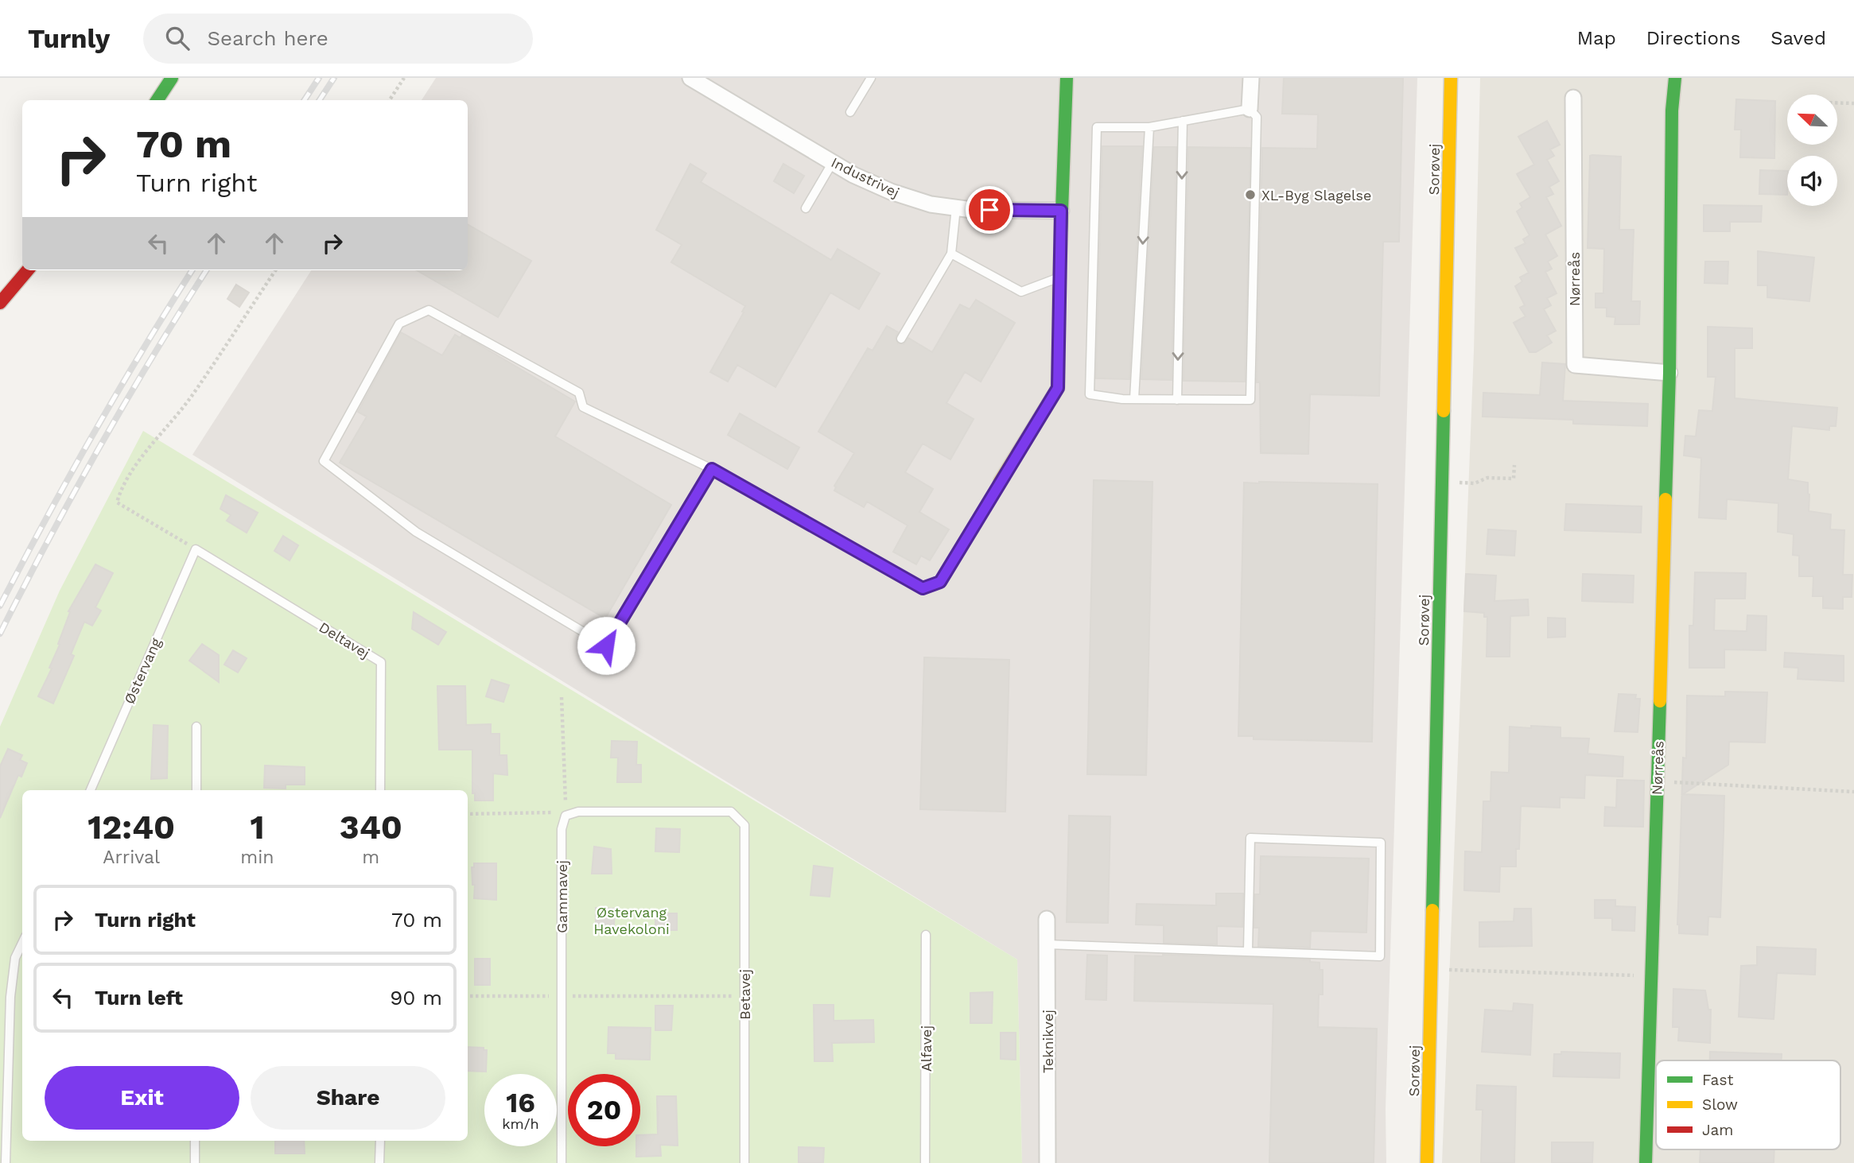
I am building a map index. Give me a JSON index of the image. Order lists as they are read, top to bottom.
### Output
{
  "streets": {
    "street": [
      "Sorøvej",
      "Industrivej",
      "Nørreås",
      "Teknikvej"
    ],
    "lane": [
      "Deltavej",
      "Østervang",
      "Gammavej",
      "Betavej",
      "Alfavej"
    ]
  },
  "crossings": [
    ["Deltavej", "Østervang"],
    ["Gammavej", "Betavej"]
  ],
  "parks": ["Østervang Havekoloni"],
  "places": ["XL-Byg Slagelse"],
  "legend": ["Fast", "Slow", "Jam"],
  "north": "top left",
  "page": {
    "header": "Turnly",
    "search": "Search here",
    "nav": ["Map", "Directions", "Saved"],
    "turn": ["70 m", "Turn right"],
    "eta": [
      "12:40",
      "Arrival",
      "1",
      "min",
      "340",
      "m"
    ],
    "list": [
      {
        "name": "Turn right",
        "value": "70 m"
      },
      {
        "name": "Turn left",
        "value": "90 m"
      }
    ],
    "buttons": ["Exit", "Share"],
    "speed": "16 km/h",
    "limit": "20"
  }
}
